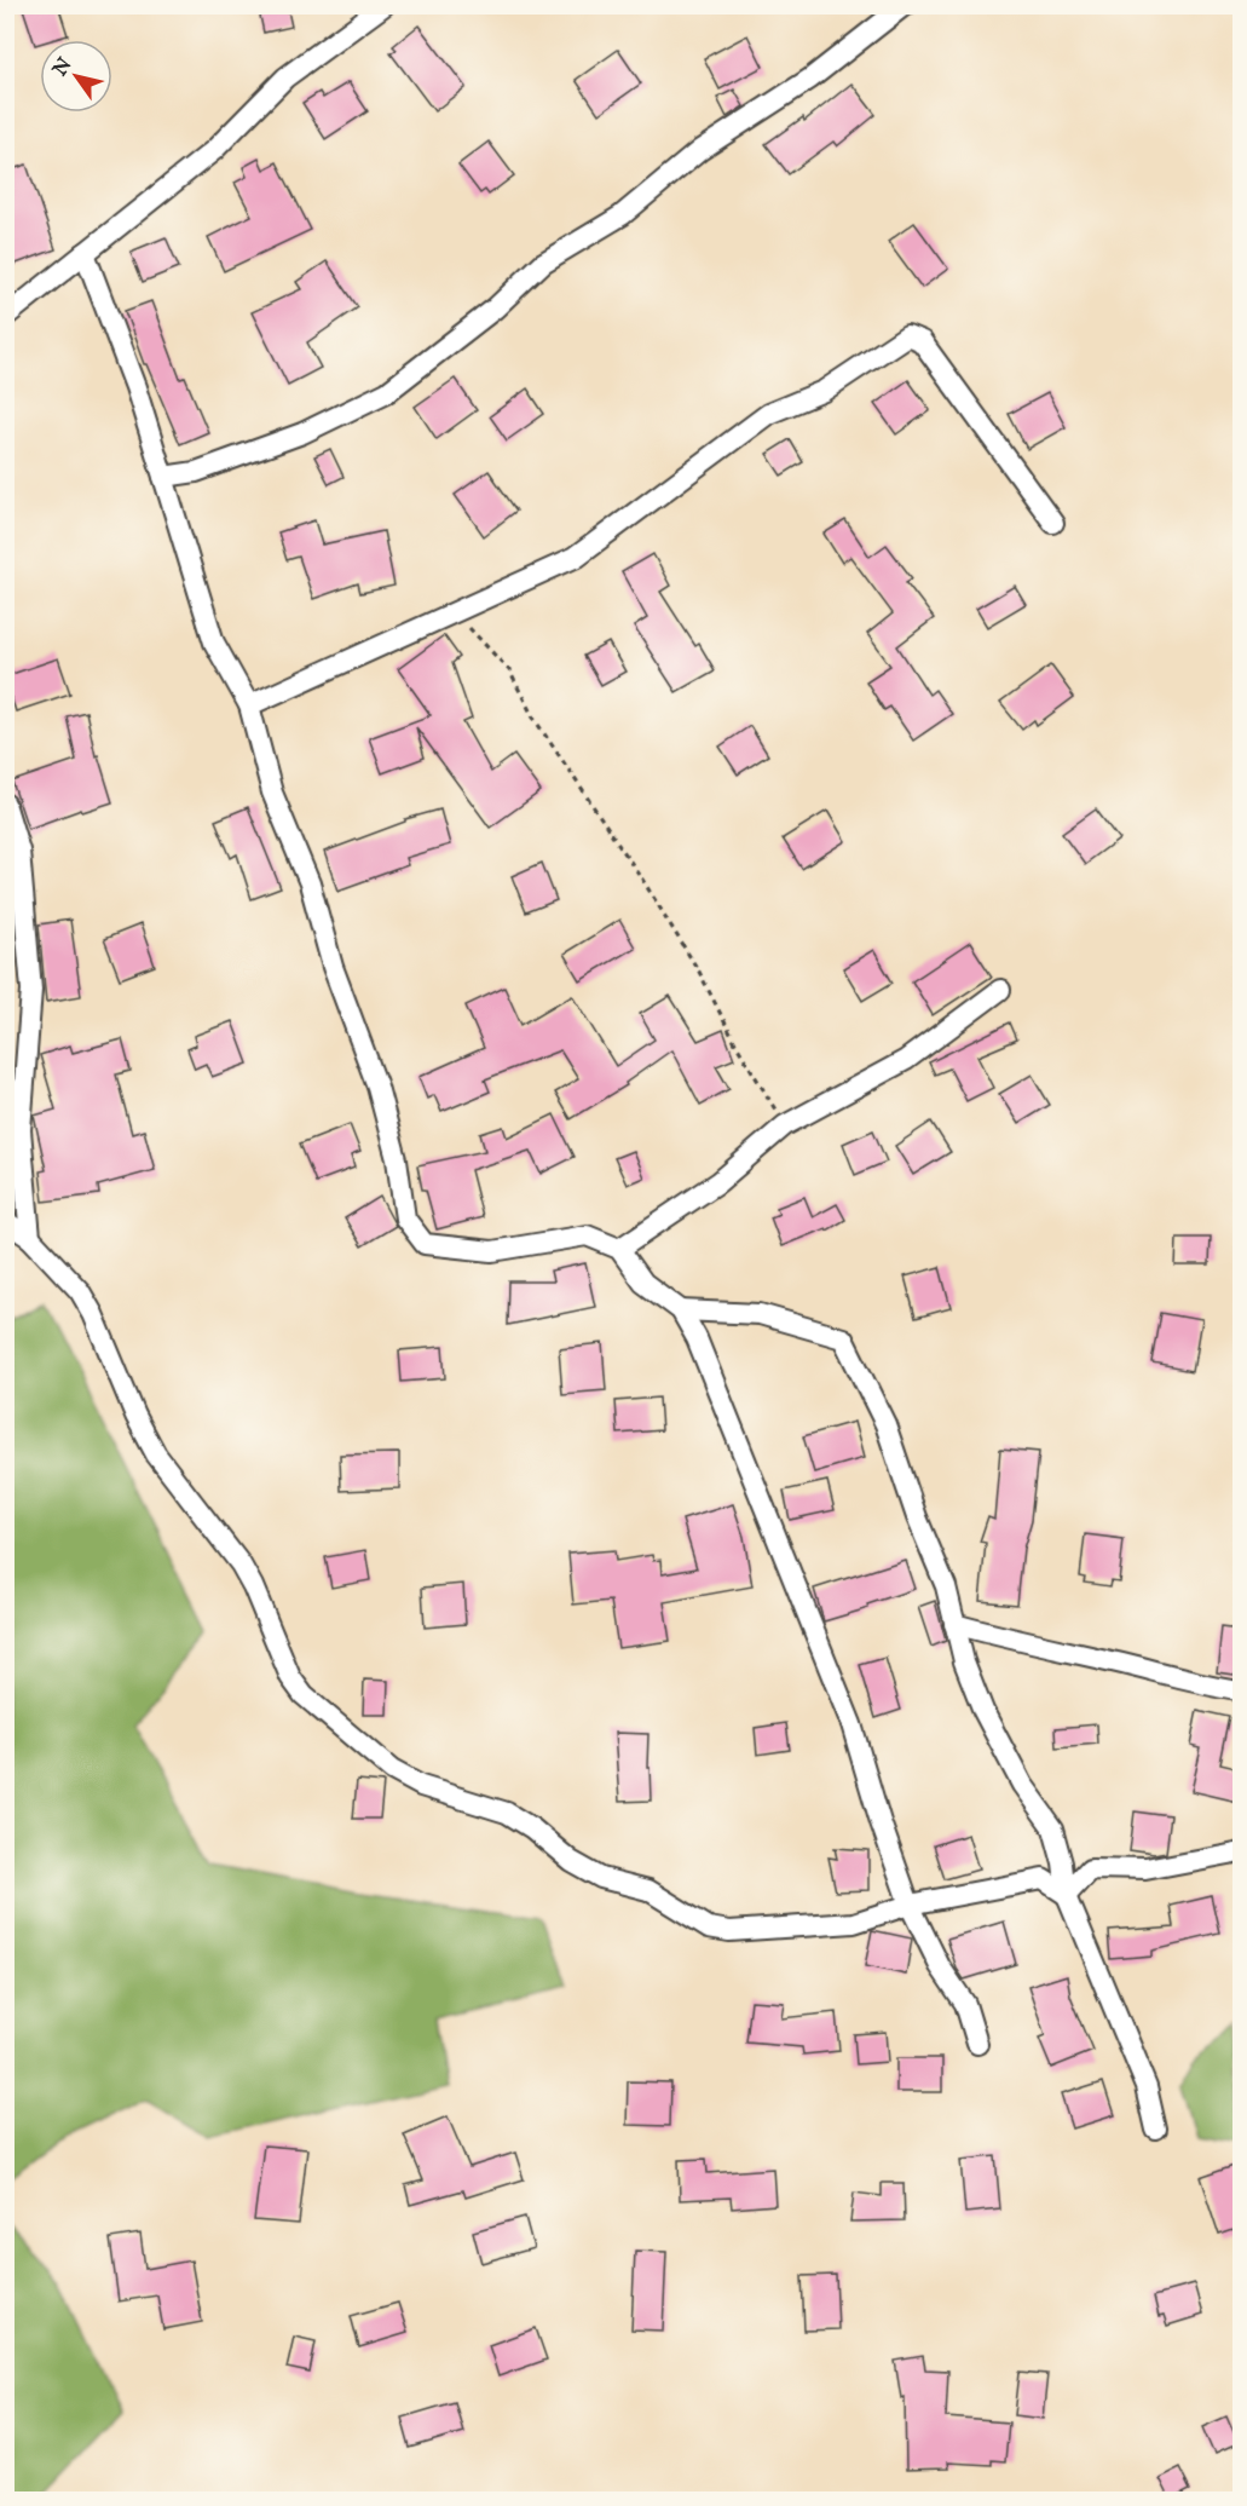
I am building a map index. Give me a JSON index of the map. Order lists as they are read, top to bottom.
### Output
{
  "north": "top left"
}
